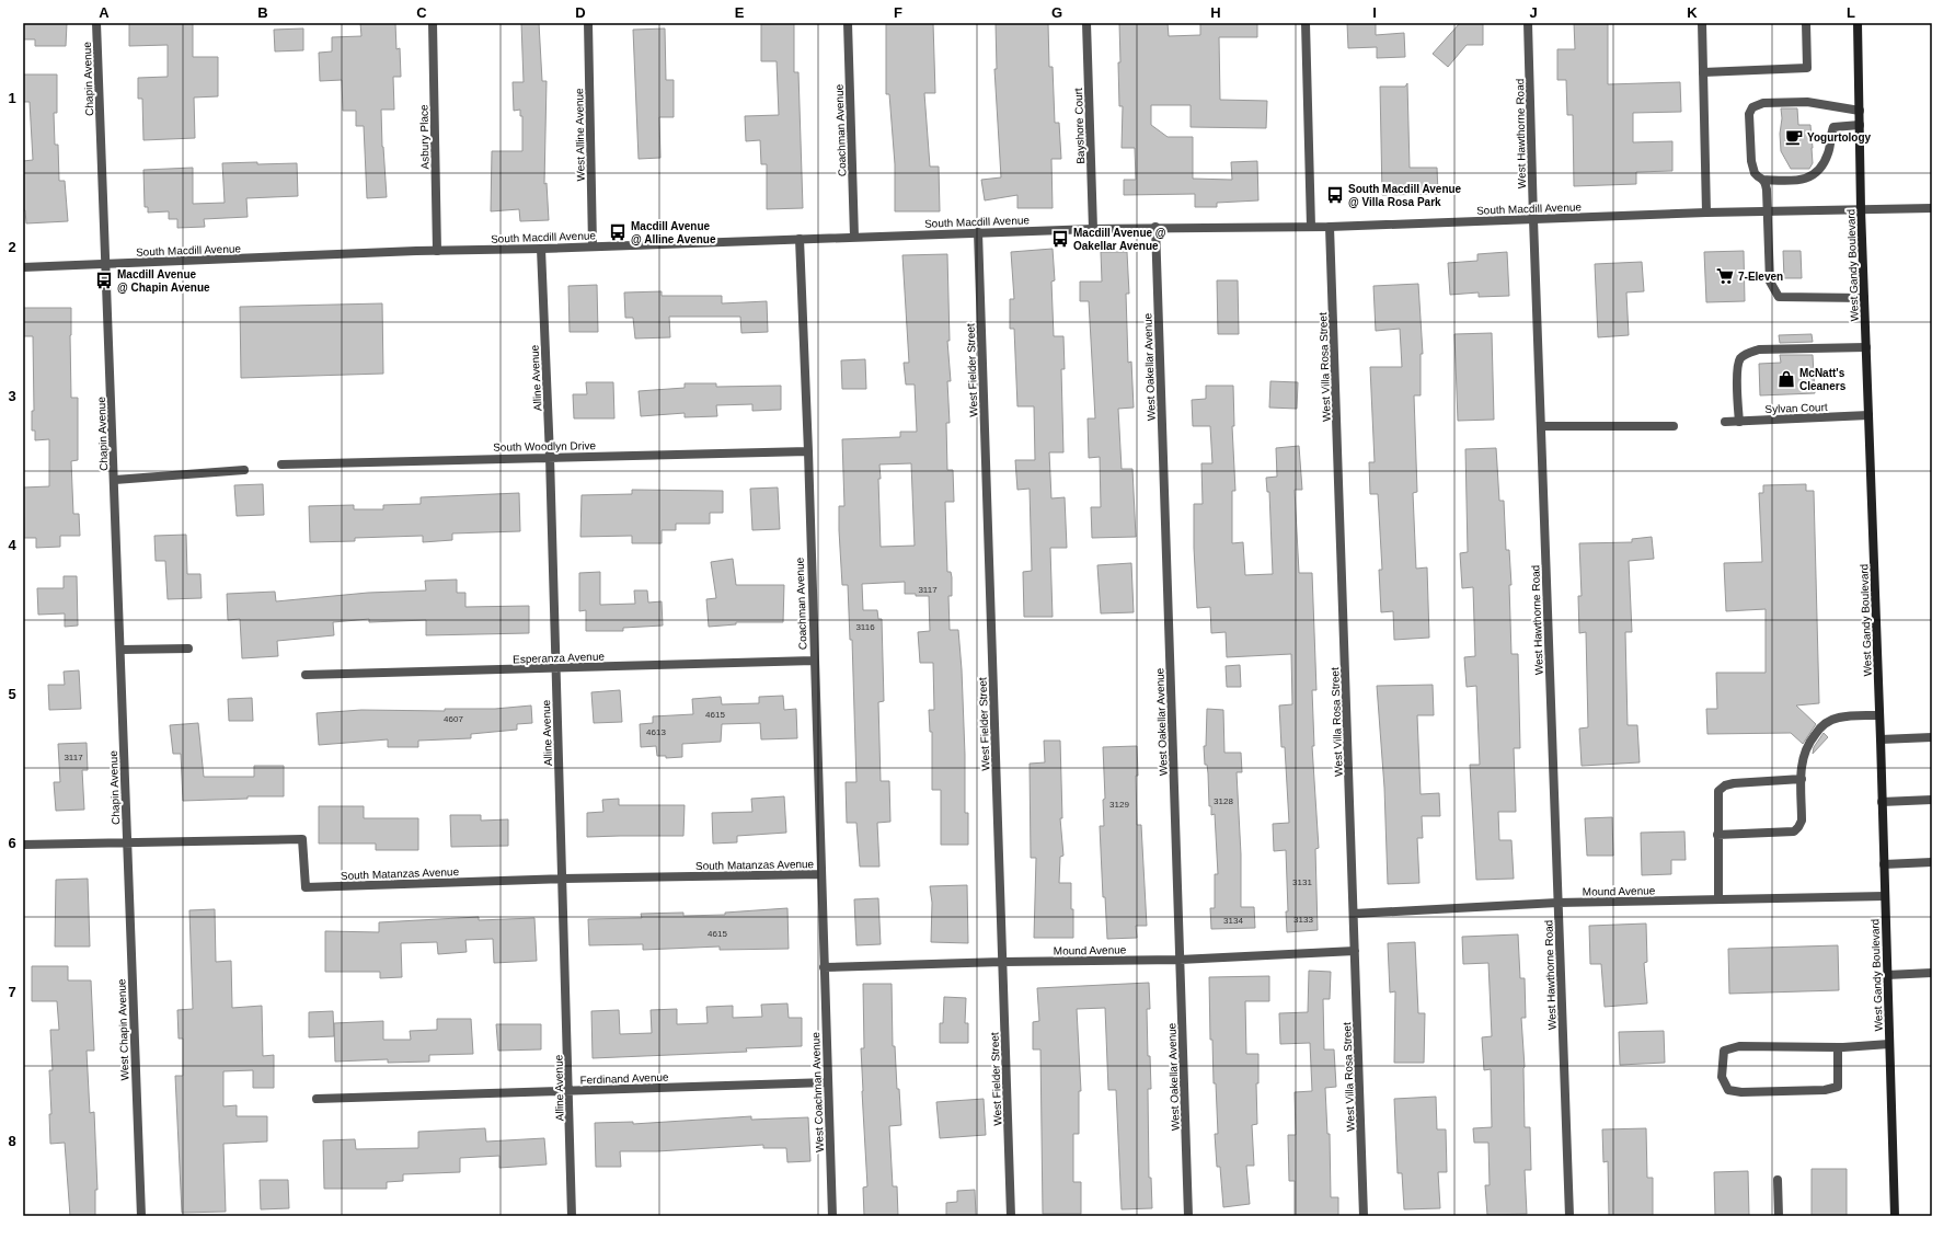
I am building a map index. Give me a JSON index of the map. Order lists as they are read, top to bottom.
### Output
{
  "streets": {
    "main road": ["West Gandy Boulevard"],
    "street": [
      "Chapin Avenue",
      "Bayshore Court",
      "Coachman Avenue",
      "West Hawthorne Road",
      "West Alline Avenue",
      "Asbury Place",
      "South Macdill Avenue",
      "West Oakellar Avenue",
      "West Villa Rosa Street",
      "West Fielder Street",
      "Alline Avenue",
      "Sylvan Court",
      "South Woodlyn Drive",
      "Esperanza Avenue",
      "South Matanzas Avenue",
      "Mound Avenue",
      "West Chapin Avenue",
      "Ferdinand Avenue",
      "West Coachman Avenue"
    ]
  },
  "crossings": [
    ["Chapin Avenue", "South Macdill Avenue"],
    ["Chapin Avenue", "South Matanzas Avenue"],
    ["Chapin Avenue", "West Chapin Avenue"],
    ["Bayshore Court", "South Macdill Avenue"],
    ["Coachman Avenue", "South Macdill Avenue"],
    ["Coachman Avenue", "South Woodlyn Drive"],
    ["Coachman Avenue", "Esperanza Avenue"],
    ["Coachman Avenue", "South Matanzas Avenue"],
    ["Coachman Avenue", "Mound Avenue"],
    ["Coachman Avenue", "West Coachman Avenue"],
    ["West Hawthorne Road", "South Macdill Avenue"],
    ["West Hawthorne Road", "Mound Avenue"],
    ["West Alline Avenue", "South Macdill Avenue"],
    ["Asbury Place", "South Macdill Avenue"],
    ["South Macdill Avenue", "West Gandy Boulevard"],
    ["South Macdill Avenue", "West Oakellar Avenue"],
    ["South Macdill Avenue", "West Villa Rosa Street"],
    ["South Macdill Avenue", "West Fielder Street"],
    ["South Macdill Avenue", "Alline Avenue"],
    ["West Gandy Boulevard", "Sylvan Court"],
    ["West Gandy Boulevard", "Mound Avenue"],
    ["West Oakellar Avenue", "Mound Avenue"],
    ["West Villa Rosa Street", "Mound Avenue"],
    ["West Fielder Street", "Mound Avenue"],
    ["Alline Avenue", "South Woodlyn Drive"],
    ["Alline Avenue", "Esperanza Avenue"],
    ["Alline Avenue", "South Matanzas Avenue"],
    ["Alline Avenue", "Ferdinand Avenue"],
    ["South Matanzas Avenue", "West Chapin Avenue"],
    ["Mound Avenue", "West Coachman Avenue"],
    ["Ferdinand Avenue", "West Coachman Avenue"]
  ],
  "places": {
    "cafe": ["Yogurtology"],
    "bus stop": [
      "South Macdill Avenue @ Villa Rosa Park",
      "Macdill Avenue @ Alline Avenue",
      "Macdill Avenue @ Oakellar Avenue",
      "Macdill Avenue @ Chapin Avenue"
    ],
    "supermarket": ["7-Eleven"],
    "shop": ["McNatt's Cleaners"]
  },
  "house_numbers": [
    "3117",
    "3116",
    "4615",
    "4607",
    "4613",
    "3117",
    "3128",
    "3129",
    "3131",
    "3133",
    "3134",
    "4615"
  ],
  "grid": {
    "columns": [
      "A",
      "B",
      "C",
      "D",
      "E",
      "F",
      "G",
      "H",
      "I",
      "J",
      "K",
      "L"
    ],
    "rows": [
      "1",
      "2",
      "3",
      "4",
      "5",
      "6",
      "7",
      "8"
    ]
  }
}
